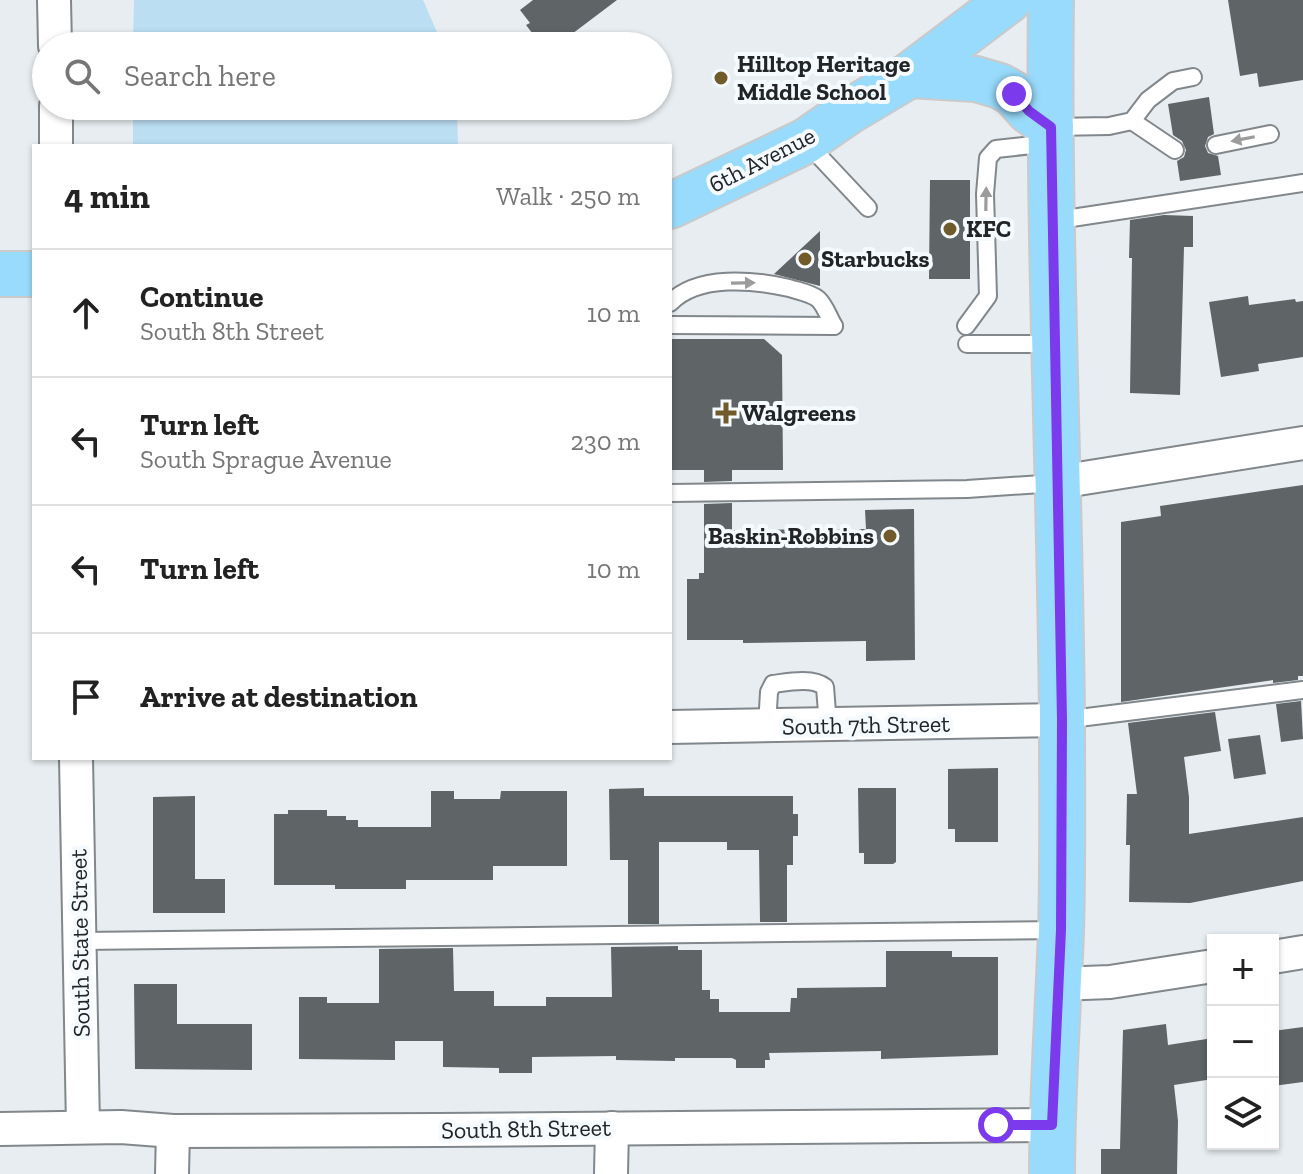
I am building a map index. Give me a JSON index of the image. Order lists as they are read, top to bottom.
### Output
{
  "streets": {
    "main road": ["6th Avenue"],
    "street": ["South 7th Street", "South State Street", "South 8th Street"]
  },
  "crossings": [
    ["South State Street", "South 8th Street"]
  ],
  "places": {
    "other": [
      "Hilltop Heritage Middle School",
      "KFC",
      "Starbucks",
      "Baskin-Robbins"
    ],
    "health": ["Walgreens"]
  },
  "page": {
    "search": "Search here",
    "heading": ["4 min", "Walk · 250 m"],
    "list": [
      ["Continue", "South 8th Street", "10 m"],
      ["Turn left", "South Sprague Avenue", "230 m"],
      ["Turn left", "10 m"],
      "Arrive at destination"
    ],
    "map_buttons": ["+", "−"]
  }
}
